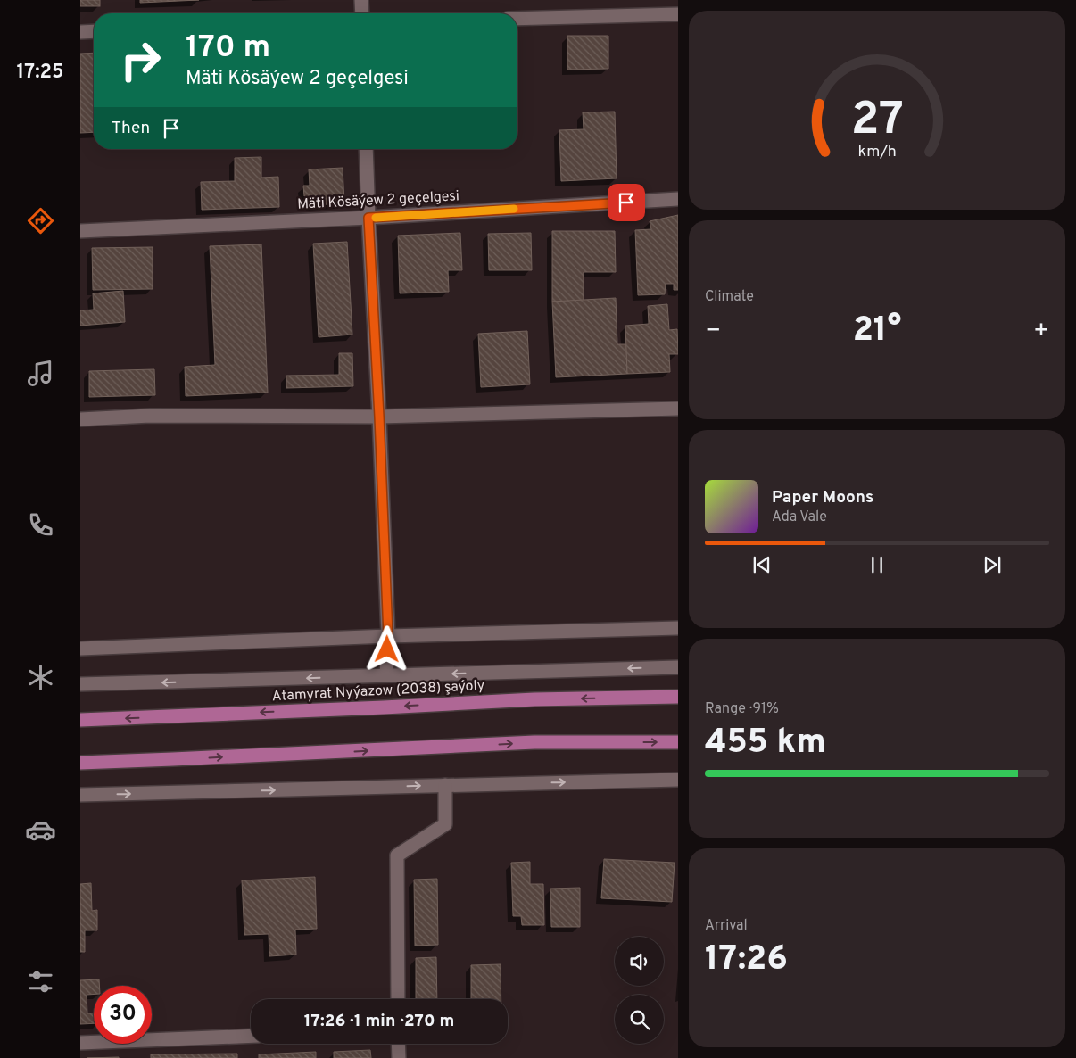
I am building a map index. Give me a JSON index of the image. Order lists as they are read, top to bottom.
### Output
{
  "streets": {
    "main road": ["Atamyrat Nyýazow (2038) şaýoly"],
    "street": ["Mäti Kösäýew 2 geçelgesi"]
  },
  "page": {
    "tabs": "17:25",
    "turn": ["170 m", "Mäti Kösäýew 2 geçelgesi"],
    "then": "Then",
    "tile": [
      "Climate",
      ["Range · 91%", "455 km"],
      ["Arrival", "17:26"]
    ],
    "heat": ["−", "21°", "+"],
    "song": ["Paper Moons", "Ada Vale"],
    "limit": "30",
    "trip": "17:26 · 1 min · 270 m",
    "gauge": ["27", "km/h"]
  }
}
